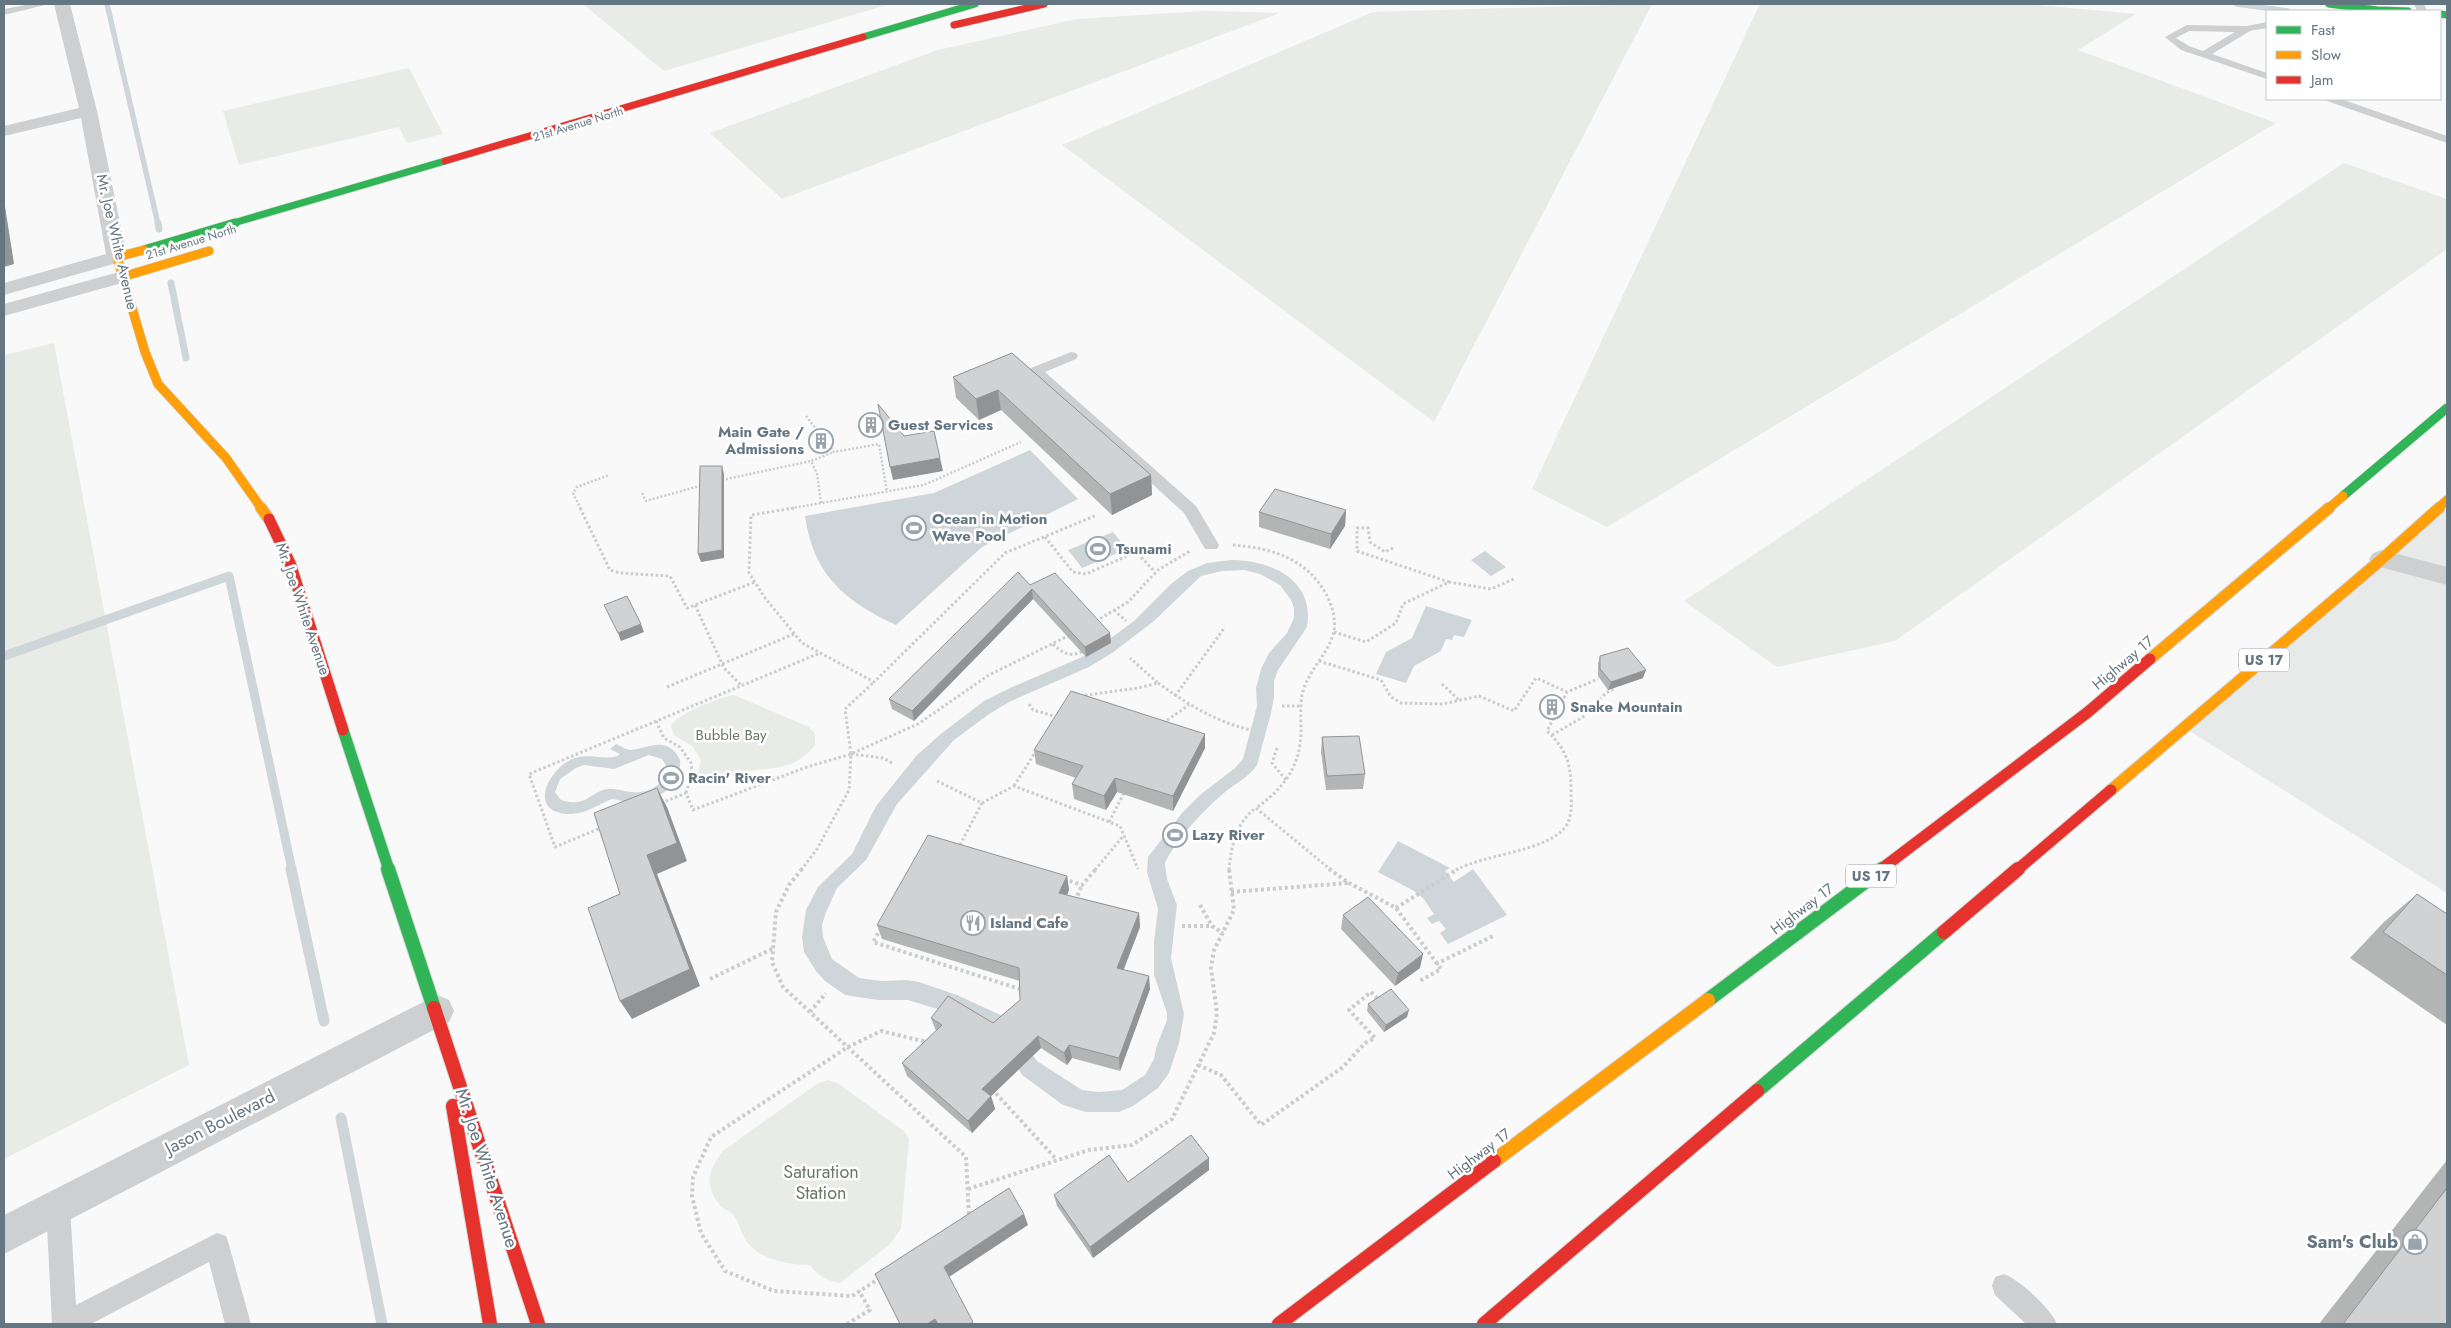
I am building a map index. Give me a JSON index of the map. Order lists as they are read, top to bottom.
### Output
{
  "streets": {
    "main road": [
      "21st Avenue North",
      "Mr. Joe White Avenue",
      "US 17",
      "Highway 17"
    ],
    "street": ["Jason Boulevard"]
  },
  "crossings": [
    ["21st Avenue North", "Mr. Joe White Avenue"],
    ["Mr. Joe White Avenue", "Jason Boulevard"]
  ],
  "parks": ["Bubble Bay", "Saturation Station"],
  "places": {
    "building": ["Guest Services", "Main Gate / Admissions", "Snake Mountain"],
    "sports": [
      "Ocean in Motion Wave Pool",
      "Tsunami",
      "Racin' River",
      "Lazy River"
    ],
    "restaurant": ["Island Cafe"],
    "shop": ["Sam's Club"]
  },
  "legend": ["Fast", "Slow", "Jam"]
}
